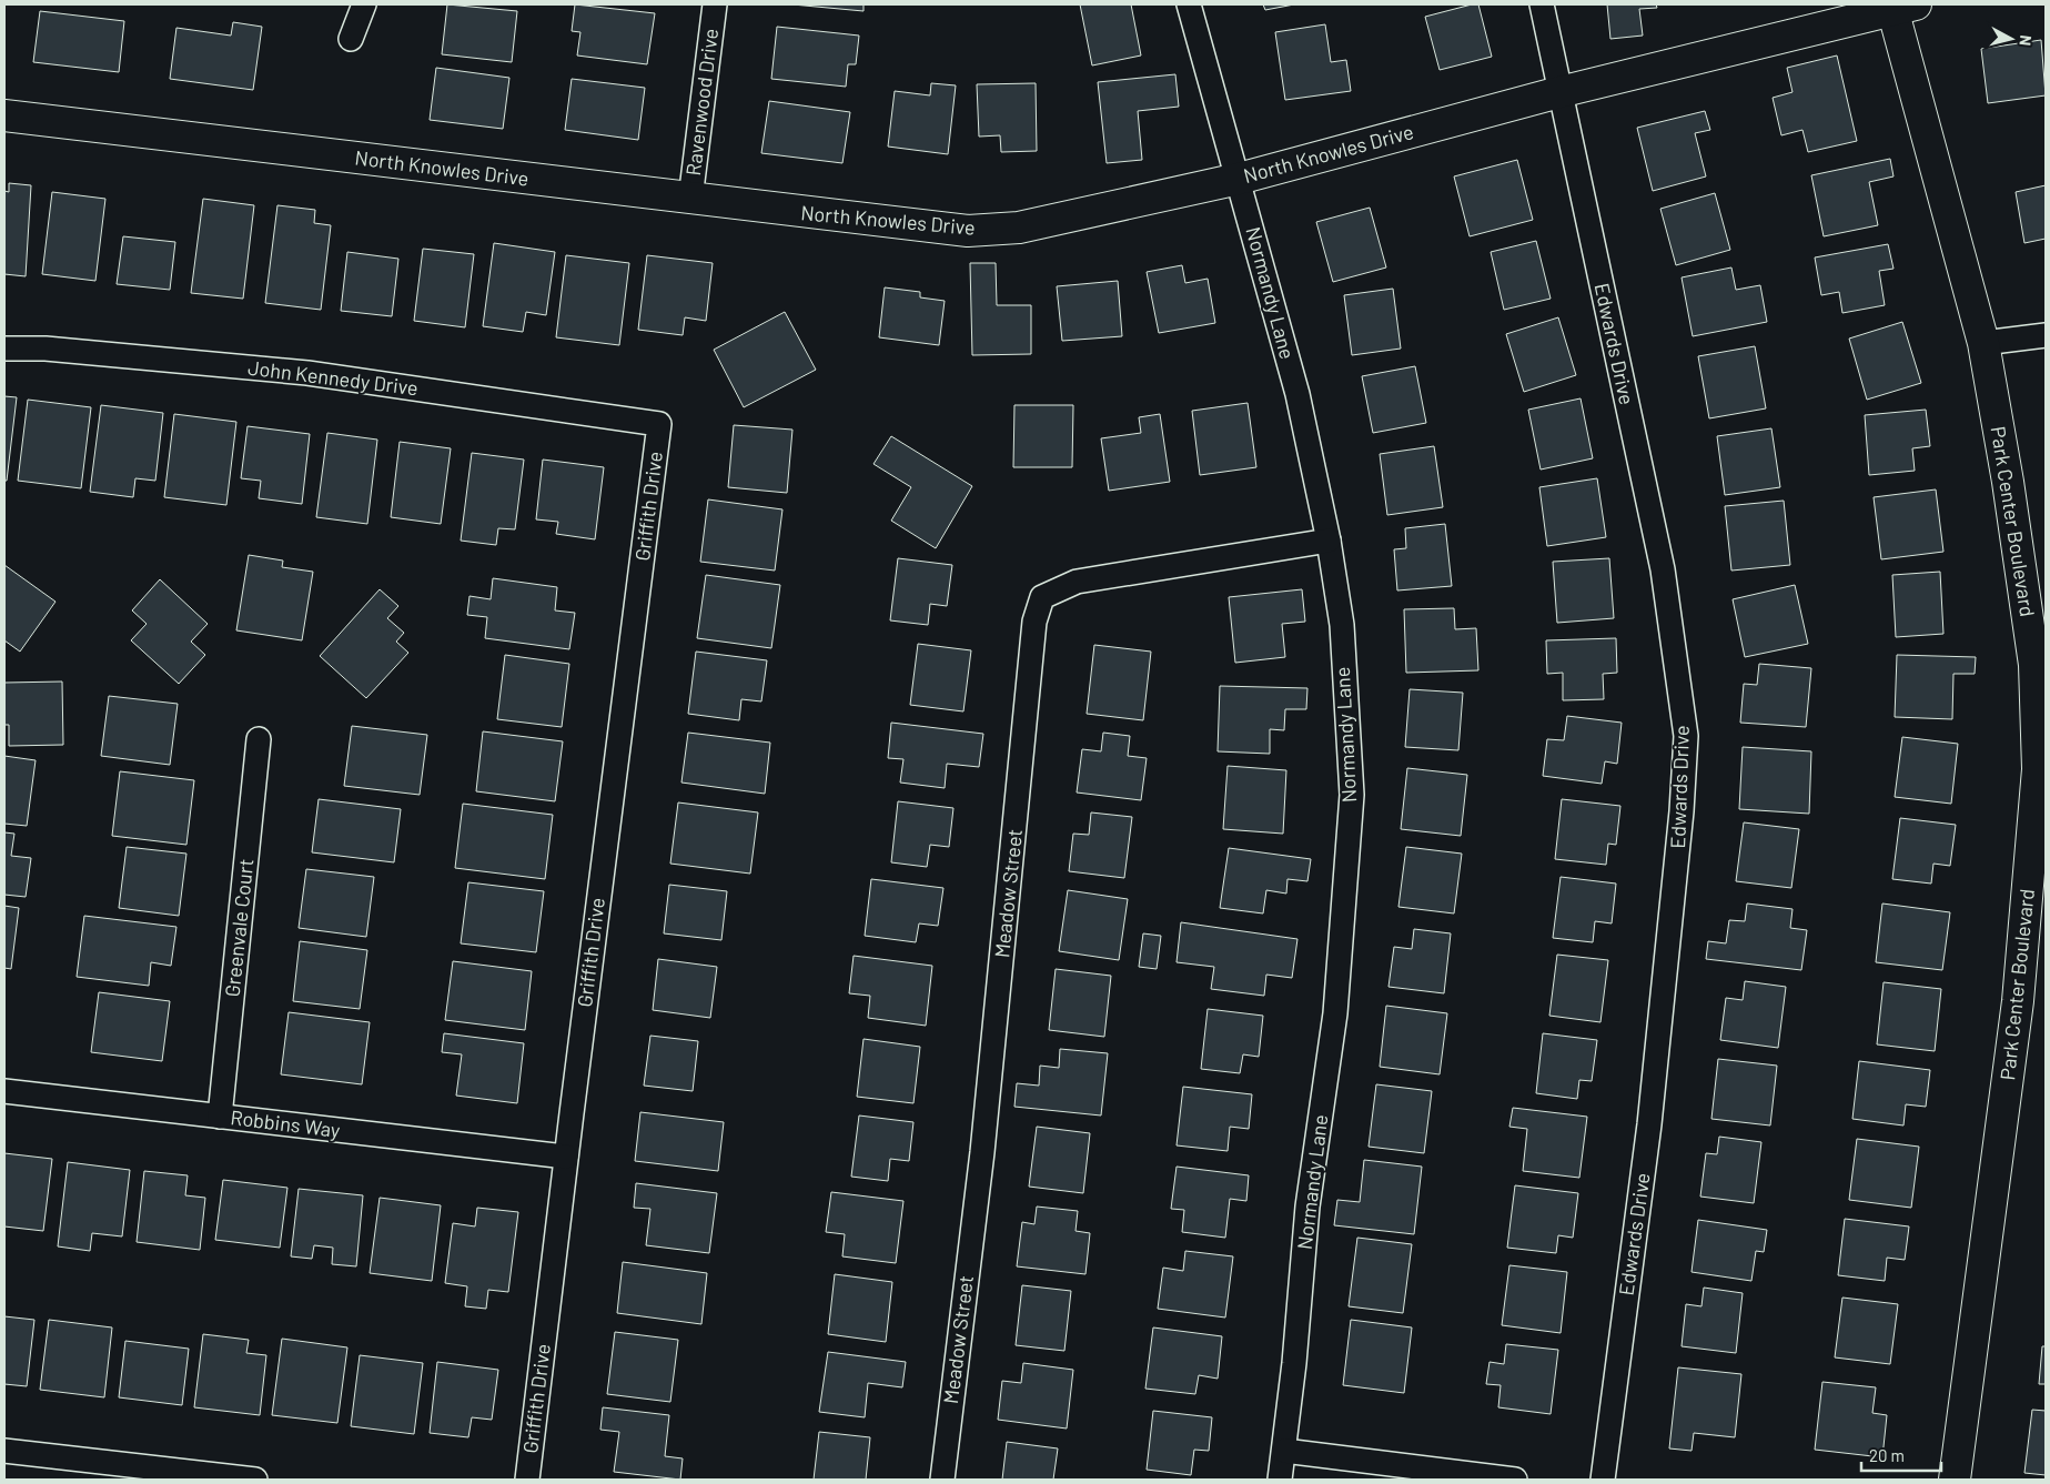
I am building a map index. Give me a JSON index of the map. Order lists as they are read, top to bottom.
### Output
{
  "streets": {
    "street": [
      "Ravenwood Drive",
      "North Knowles Drive",
      "Normandy Lane",
      "Edwards Drive",
      "John Kennedy Drive",
      "Griffith Drive",
      "Park Center Boulevard",
      "Meadow Street",
      "Greenvale Court",
      "Robbins Way"
    ]
  },
  "crossings": [
    ["Ravenwood Drive", "North Knowles Drive"],
    ["North Knowles Drive", "Normandy Lane"],
    ["North Knowles Drive", "Edwards Drive"],
    ["North Knowles Drive", "Park Center Boulevard"],
    ["Normandy Lane", "Meadow Street"],
    ["John Kennedy Drive", "Griffith Drive"],
    ["Griffith Drive", "Robbins Way"],
    ["Greenvale Court", "Robbins Way"]
  ],
  "scale_bar": "20 m",
  "north": "right"
}
